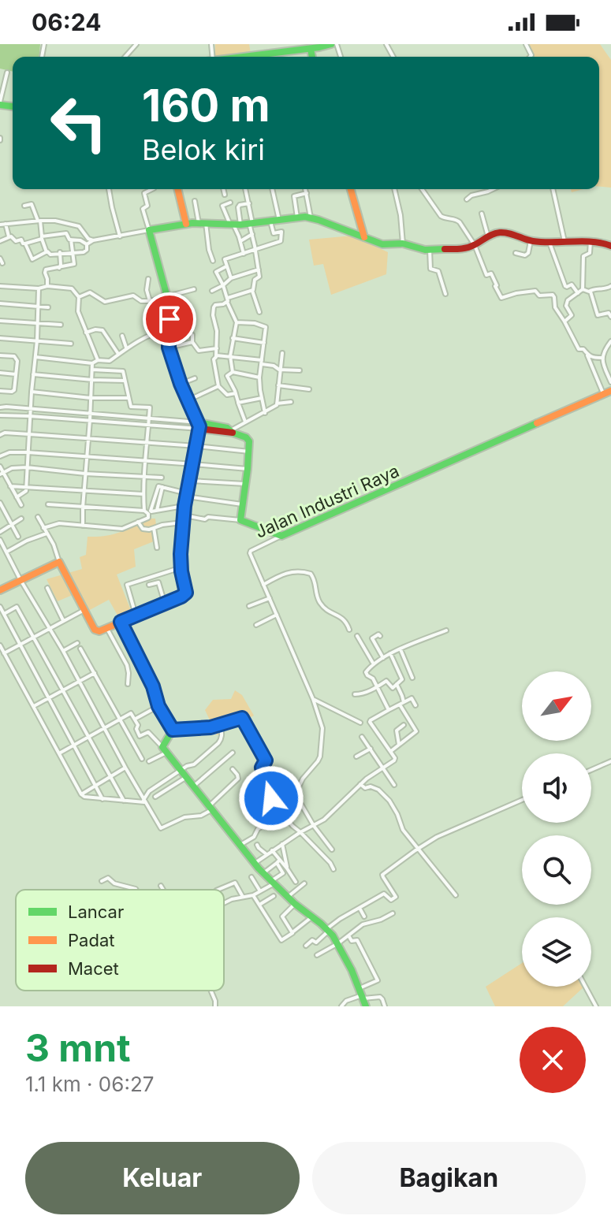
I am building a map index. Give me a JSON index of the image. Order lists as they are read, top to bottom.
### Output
{
  "streets": {
    "street": ["Jalan Industri Raya"]
  },
  "legend": ["Lancar", "Padat", "Macet"],
  "north": "top right",
  "page": {
    "status": "06:24",
    "turn": ["160 m", "Belok kiri"],
    "heading": ["3 mnt", "1.1 km · 06:27"],
    "buttons": ["Keluar", "Bagikan"]
  }
}
